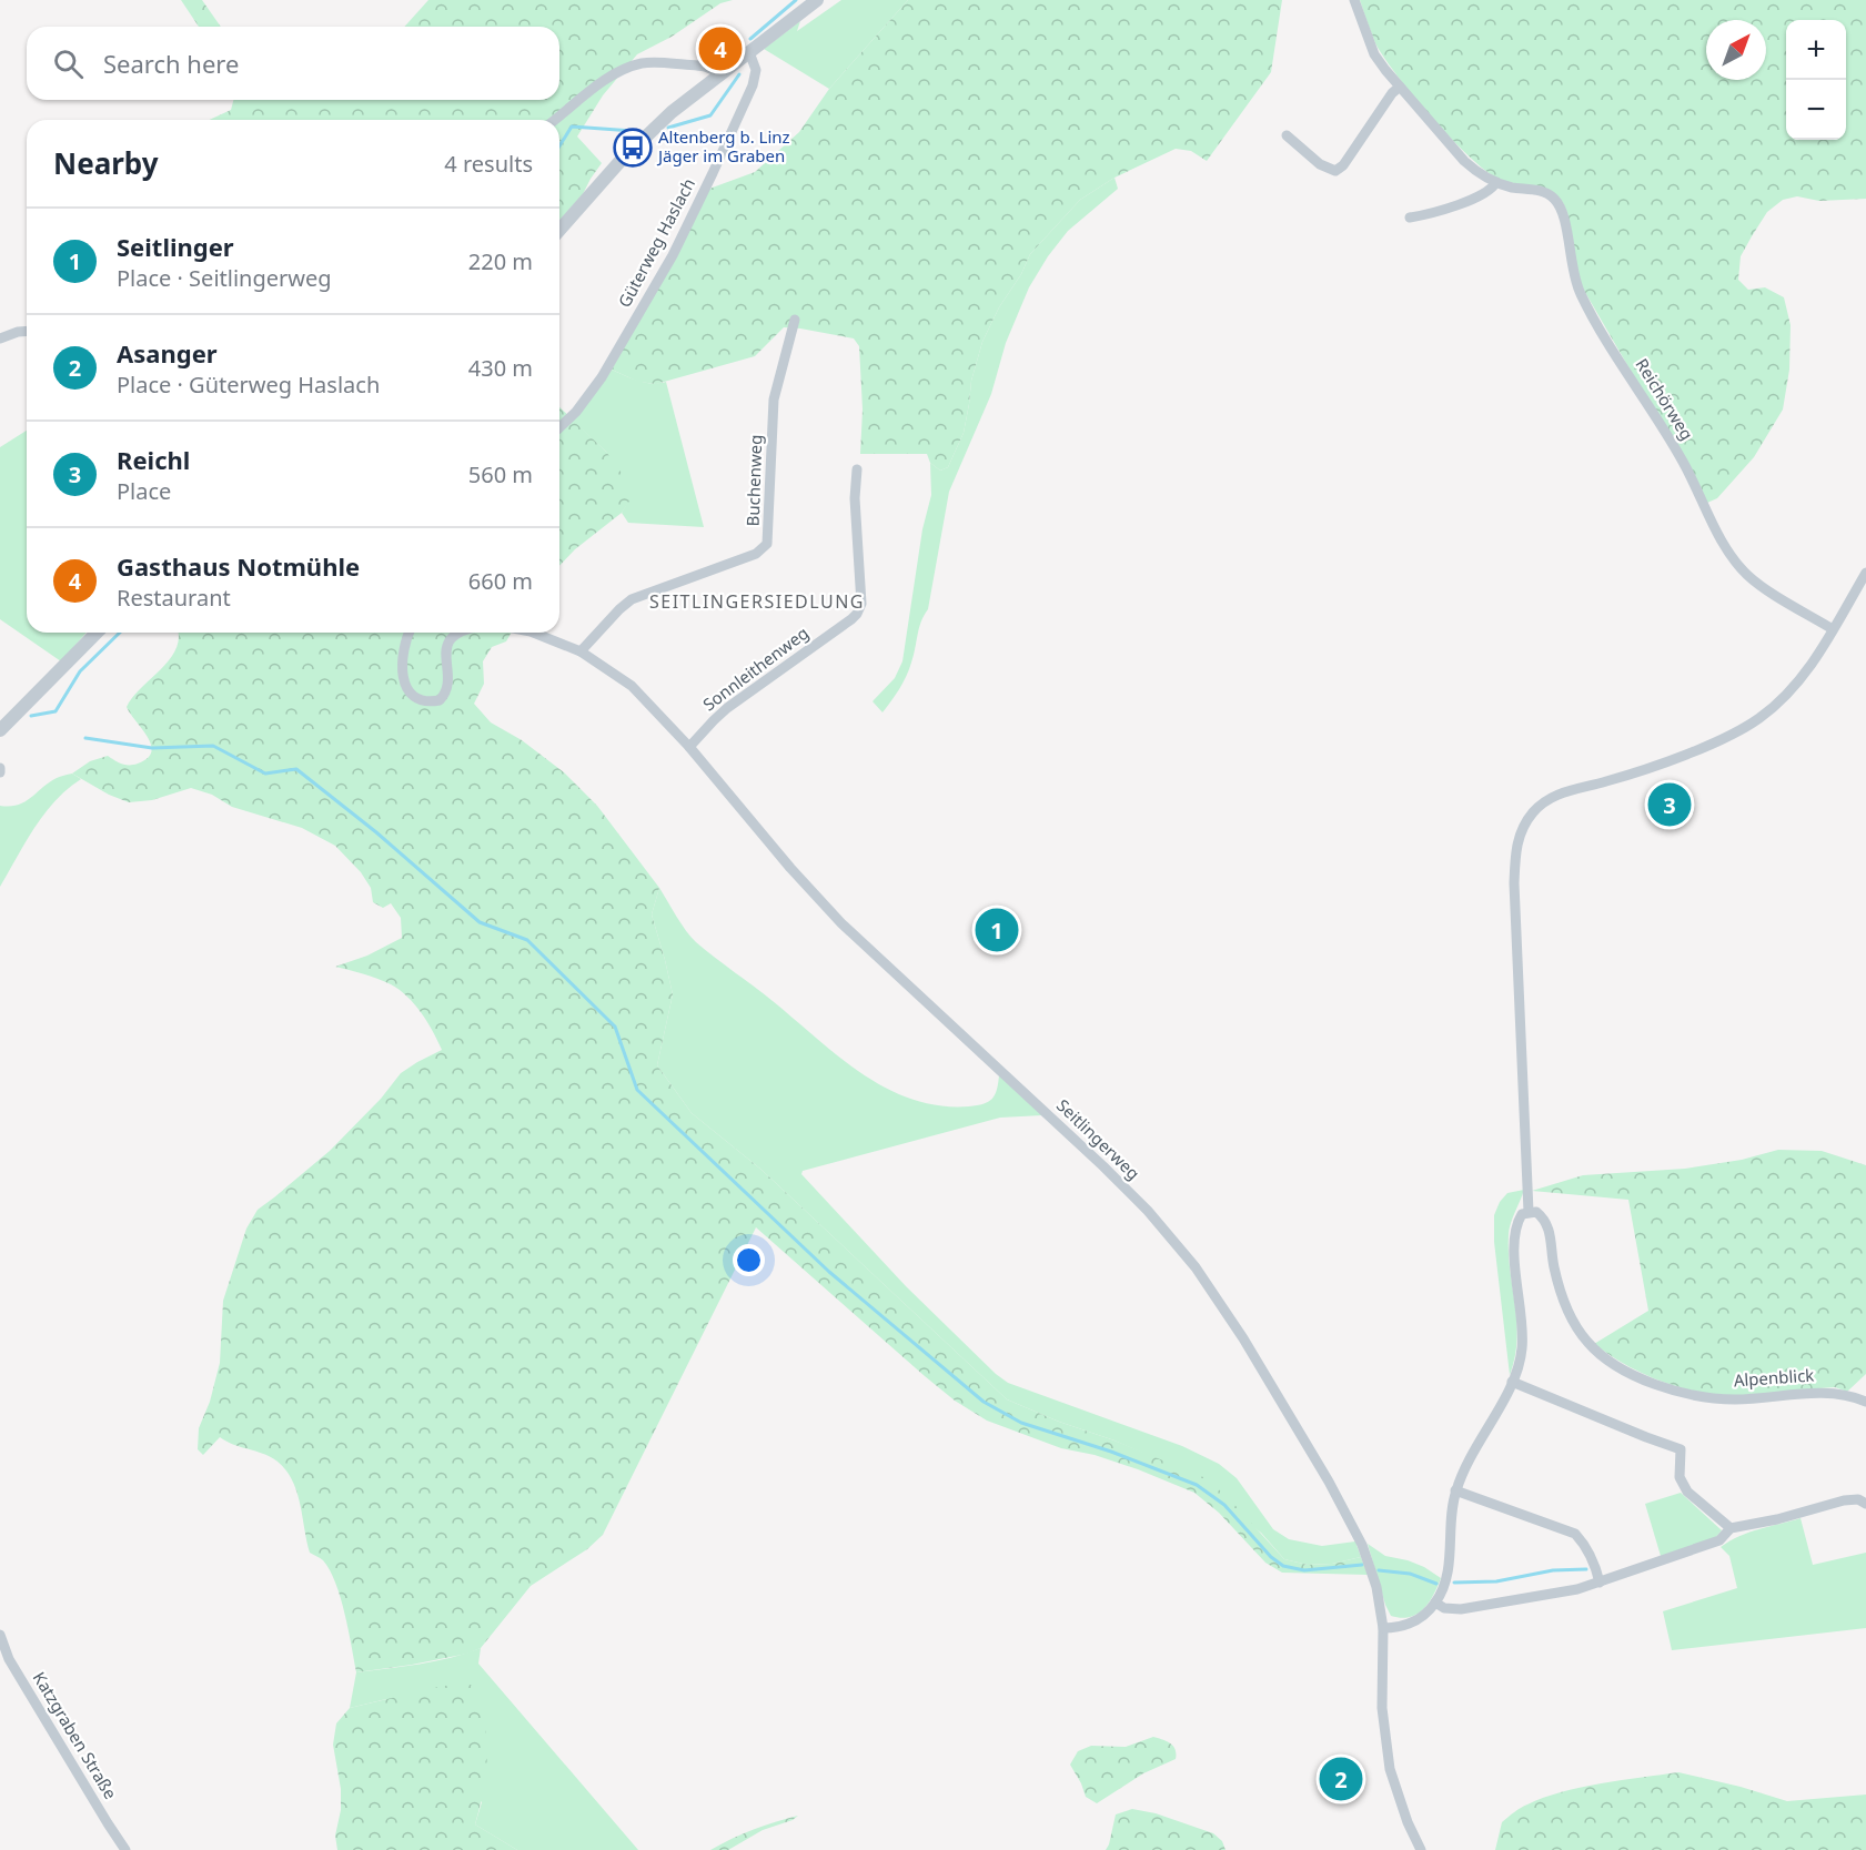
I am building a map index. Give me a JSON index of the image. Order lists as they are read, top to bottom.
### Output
{
  "streets": {
    "street": [
      "Güterweg Haslach",
      "Reichörweg",
      "Buchenweg",
      "Sonnleithenweg",
      "Seitlingerweg",
      "Alpenblick",
      "Katzgraben Straße"
    ]
  },
  "crossings": [
    ["Sonnleithenweg", "Seitlingerweg"]
  ],
  "districts": ["SEITLINGERSIEDLUNG"],
  "places": {
    "bus stop": ["Altenberg b. Linz Jäger im Graben"]
  },
  "north": "top right",
  "page": {
    "map_buttons": ["+", "−"],
    "pins": [
      "4",
      "3",
      "1",
      "2"
    ],
    "search": "Search here",
    "heading": ["Nearby", "4 results"],
    "list": [
      {
        "mark": "1",
        "name": "Seitlinger",
        "note": "Place · Seitlingerweg",
        "value": "220 m"
      },
      {
        "mark": "2",
        "name": "Asanger",
        "note": "Place · Güterweg Haslach",
        "value": "430 m"
      },
      {
        "mark": "3",
        "name": "Reichl",
        "note": "Place",
        "value": "560 m"
      },
      {
        "mark": "4",
        "name": "Gasthaus Notmühle",
        "note": "Restaurant",
        "value": "660 m"
      }
    ]
  }
}
